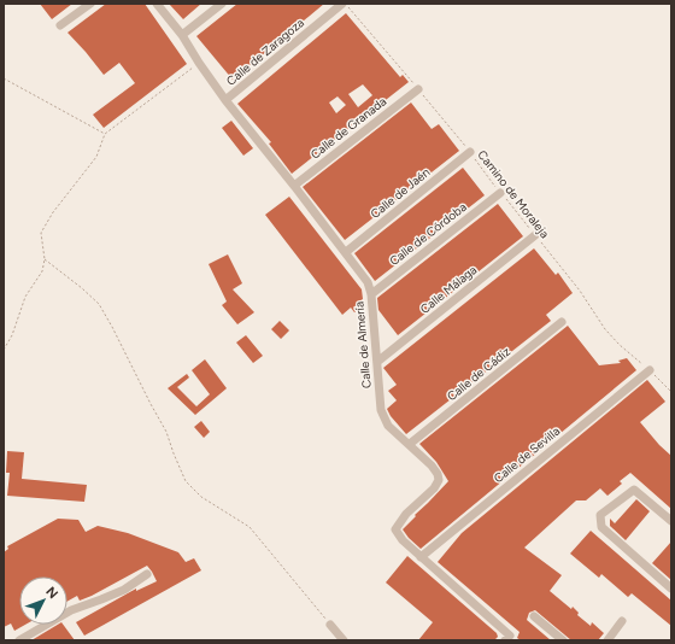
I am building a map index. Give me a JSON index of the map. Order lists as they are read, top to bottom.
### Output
{
  "streets": {
    "street": [
      "Calle de Zaragoza",
      "Calle de Granada",
      "Calle de Jaén",
      "Calle de Córdoba",
      "Calle Málaga",
      "Calle de Almería",
      "Calle de Cádiz",
      "Calle de Sevilla"
    ],
    "path": ["Camino de Moraleja"]
  },
  "crossings": [
    ["Calle de Zaragoza", "Camino de Moraleja"],
    ["Calle de Zaragoza", "Calle de Almería"],
    ["Calle de Granada", "Camino de Moraleja"],
    ["Calle de Granada", "Calle de Almería"],
    ["Calle de Jaén", "Camino de Moraleja"],
    ["Calle de Jaén", "Calle de Almería"],
    ["Camino de Moraleja", "Calle de Córdoba"],
    ["Camino de Moraleja", "Calle Málaga"],
    ["Camino de Moraleja", "Calle de Sevilla"],
    ["Calle de Córdoba", "Calle de Almería"],
    ["Calle Málaga", "Calle de Almería"],
    ["Calle de Almería", "Calle de Cádiz"],
    ["Calle de Almería", "Calle de Sevilla"]
  ],
  "north": "top right"
}
